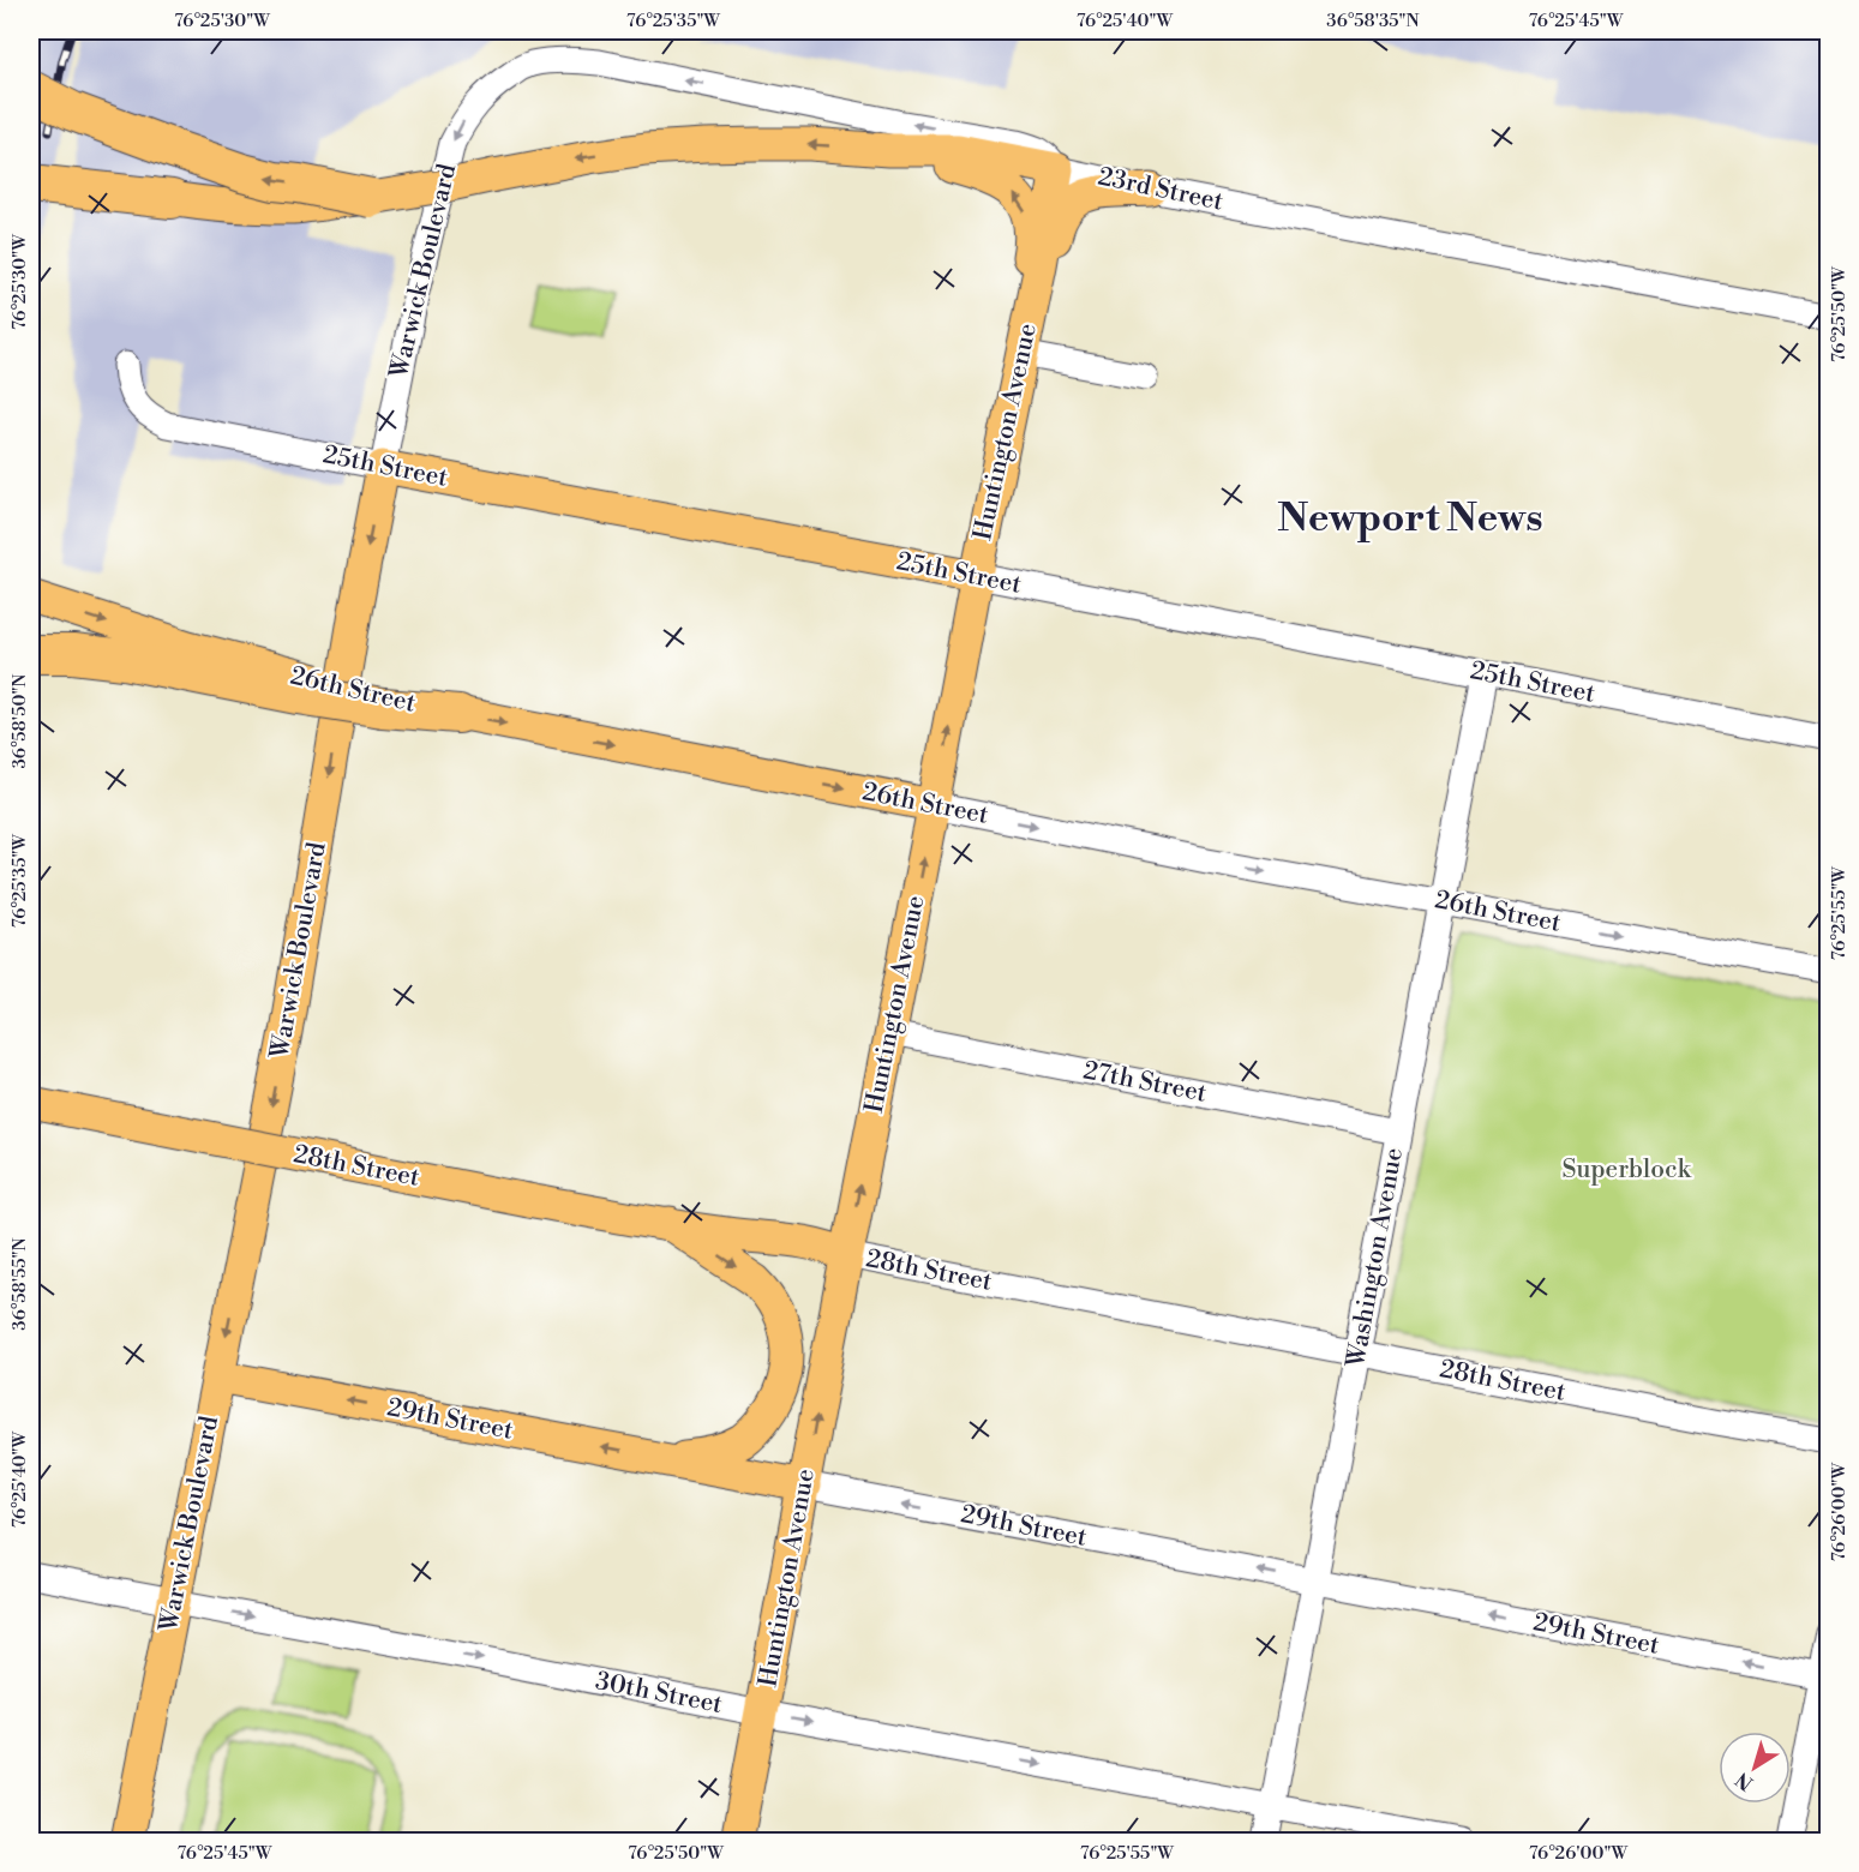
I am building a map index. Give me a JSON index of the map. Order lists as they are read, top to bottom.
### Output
{
  "streets": {
    "main road": [
      "Warwick Boulevard",
      "Huntington Avenue",
      "25th Street",
      "26th Street",
      "28th Street",
      "29th Street"
    ],
    "street": [
      "23rd Street",
      "27th Street",
      "Washington Avenue",
      "30th Street"
    ]
  },
  "crossings": [
    ["23rd Street", "Warwick Boulevard"],
    ["23rd Street", "Huntington Avenue"],
    ["Warwick Boulevard", "25th Street"],
    ["Warwick Boulevard", "29th Street"],
    ["Warwick Boulevard", "30th Street"],
    ["Huntington Avenue", "25th Street"],
    ["Huntington Avenue", "26th Street"],
    ["Huntington Avenue", "27th Street"],
    ["Huntington Avenue", "28th Street"],
    ["Huntington Avenue", "29th Street"],
    ["Huntington Avenue", "30th Street"],
    ["25th Street", "Washington Avenue"],
    ["26th Street", "Washington Avenue"],
    ["27th Street", "Washington Avenue"],
    ["28th Street", "Washington Avenue"],
    ["Washington Avenue", "29th Street"],
    ["Washington Avenue", "30th Street"]
  ],
  "one_way": [
    "23rd Street",
    "Warwick Boulevard",
    "Huntington Avenue",
    "26th Street",
    "29th Street",
    "30th Street"
  ],
  "districts": ["Newport News"],
  "parks": ["Superblock"],
  "north": "bottom left",
  "coordinates": [
    "76°25'30\"W",
    "76°25'35\"W",
    "76°25'40\"W",
    "36°58'35\"N",
    "76°25'45\"W",
    "76°25'50\"W",
    "36°58'50\"N",
    "76°25'55\"W",
    "36°58'55\"N",
    "76°26'00\"W"
  ]
}
